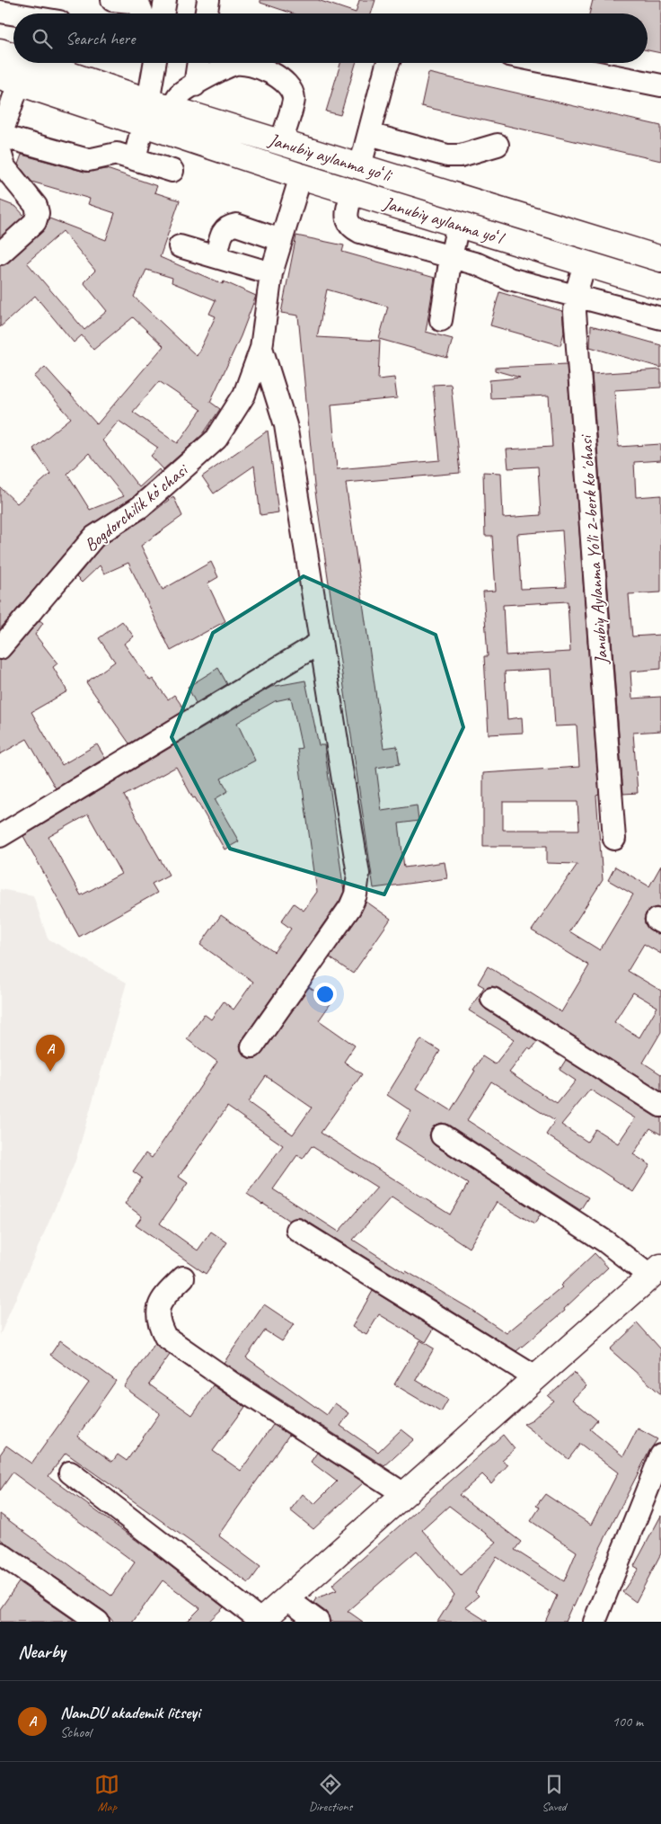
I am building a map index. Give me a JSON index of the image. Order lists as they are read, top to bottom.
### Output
{
  "streets": {
    "main road": ["Janubiy aylanma yoʻli", "Janubiy aylanma yoʻl"],
    "street": ["Bogdorchilik koʻchasi", "Janubiy Аylanma Yo'li 2-berk koʼchasi"]
  },
  "crossings": [
    ["Janubiy aylanma yoʻli", "Janubiy aylanma yoʻl"],
    ["Janubiy aylanma yoʻli", "Bogdorchilik koʻchasi"],
    ["Janubiy aylanma yoʻl", "Bogdorchilik koʻchasi"],
    ["Janubiy aylanma yoʻl", "Janubiy Аylanma Yo'li 2-berk koʼchasi"]
  ],
  "page": {
    "search": "Search here",
    "pins": "A",
    "heading": "Nearby",
    "list": [
      {
        "mark": "A",
        "name": "NamDU akademik litseyi",
        "note": "School",
        "value": "100 m"
      }
    ],
    "nav": ["Map", "Directions", "Saved"]
  }
}
